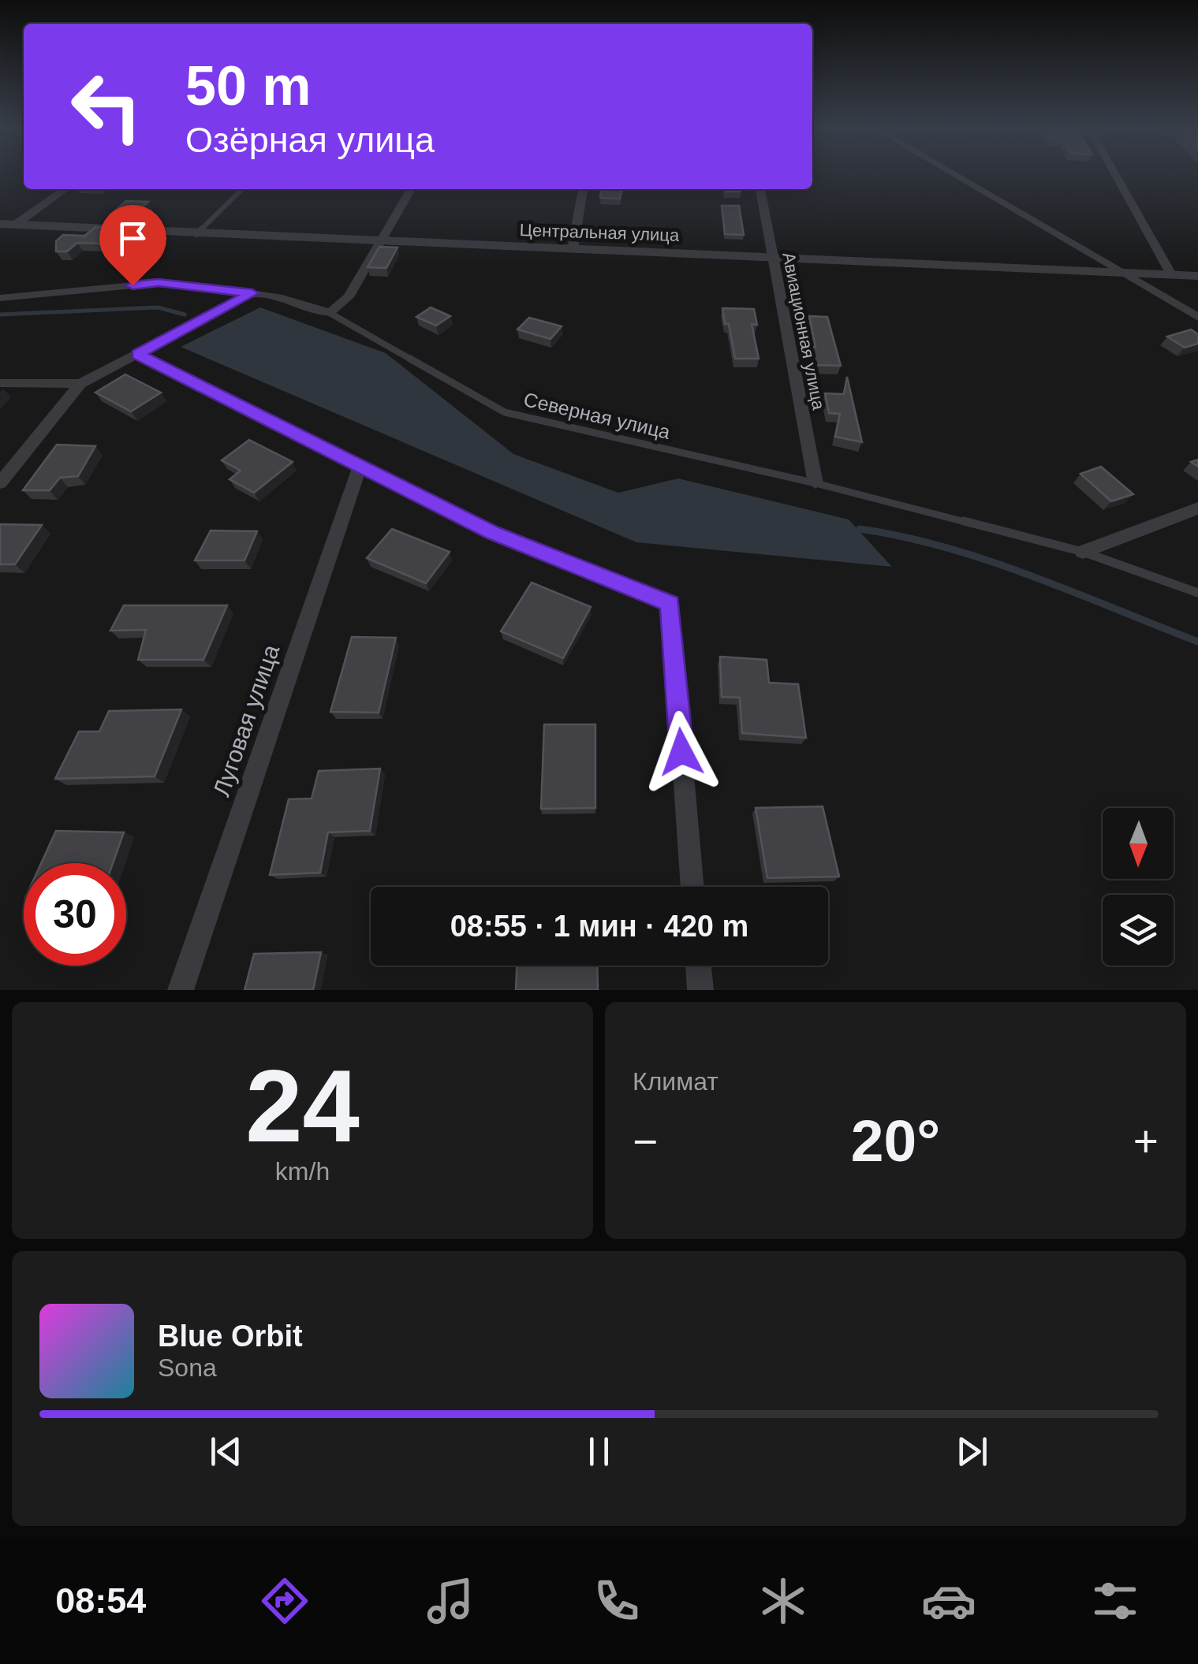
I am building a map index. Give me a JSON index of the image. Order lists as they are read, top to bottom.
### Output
{
  "streets": {
    "street": [
      "Центральная улица",
      "Авиационная улица",
      "Северная улица",
      "Луговая улица"
    ]
  },
  "crossings": [
    ["Центральная улица", "Авиационная улица"],
    ["Авиационная улица", "Северная улица"]
  ],
  "north": "bottom",
  "page": {
    "turn": ["50 m", "Озёрная улица"],
    "limit": "30",
    "trip": "08:55 · 1 мин · 420 m",
    "tile": [
      ["24", "km/h"],
      "Климат"
    ],
    "heat": ["−", "20°", "+"],
    "song": ["Blue Orbit", "Sona"],
    "tabs": "08:54"
  }
}
